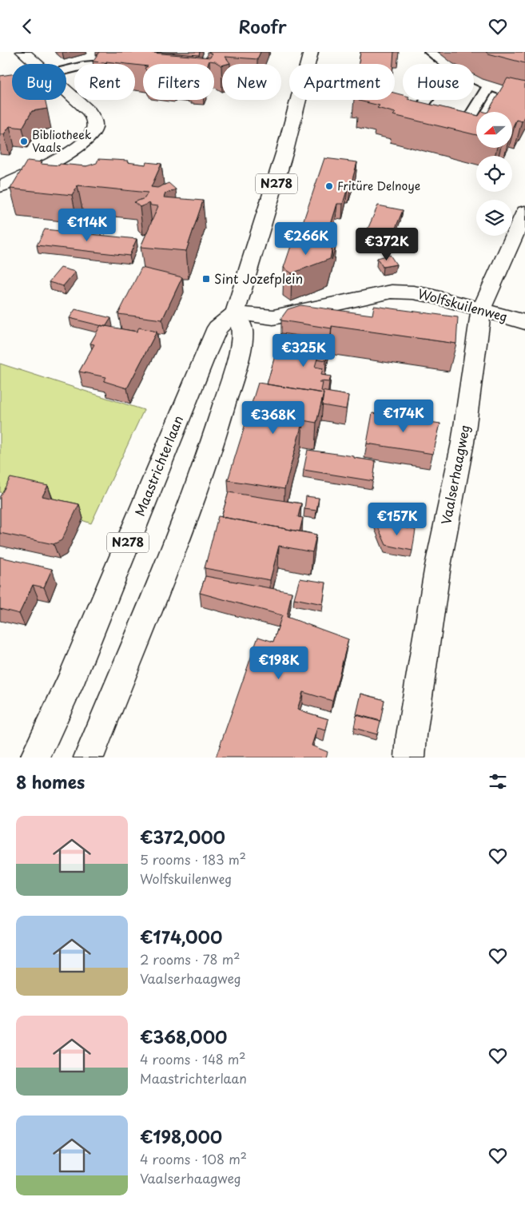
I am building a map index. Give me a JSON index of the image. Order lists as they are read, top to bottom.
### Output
{
  "streets": {
    "main road": [
      "N278",
      "Wolfskuilenweg",
      "Maastrichterlaan",
      "Vaalserhaagweg"
    ]
  },
  "crossings": [
    ["N278", "Wolfskuilenweg"],
    ["N278", "Maastrichterlaan"],
    ["Wolfskuilenweg", "Maastrichterlaan"],
    ["Wolfskuilenweg", "Vaalserhaagweg"]
  ],
  "places": {
    "other": ["Bibliotheek Vaals", "Fritüre Delnoye"],
    "transit": ["Sint Jozefplein"]
  },
  "north": "left",
  "page": {
    "header": "Roofr",
    "chip": [
      "Buy",
      "Rent",
      "Filters",
      "New",
      "Apartment",
      "House"
    ],
    "price": [
      "€114K",
      "€266K",
      "€372K",
      "€325K",
      "€174K",
      "€368K",
      "€157K",
      "€198K"
    ],
    "heading": "8 homes",
    "list": [
      {
        "name": "€372,000",
        "note": "5 rooms · 183 m² · Wolfskuilenweg"
      },
      {
        "name": "€174,000",
        "note": "2 rooms · 78 m² · Vaalserhaagweg"
      },
      {
        "name": "€368,000",
        "note": "4 rooms · 148 m² · Maastrichterlaan"
      },
      {
        "name": "€198,000",
        "note": "4 rooms · 108 m² · Vaalserhaagweg"
      }
    ]
  }
}
